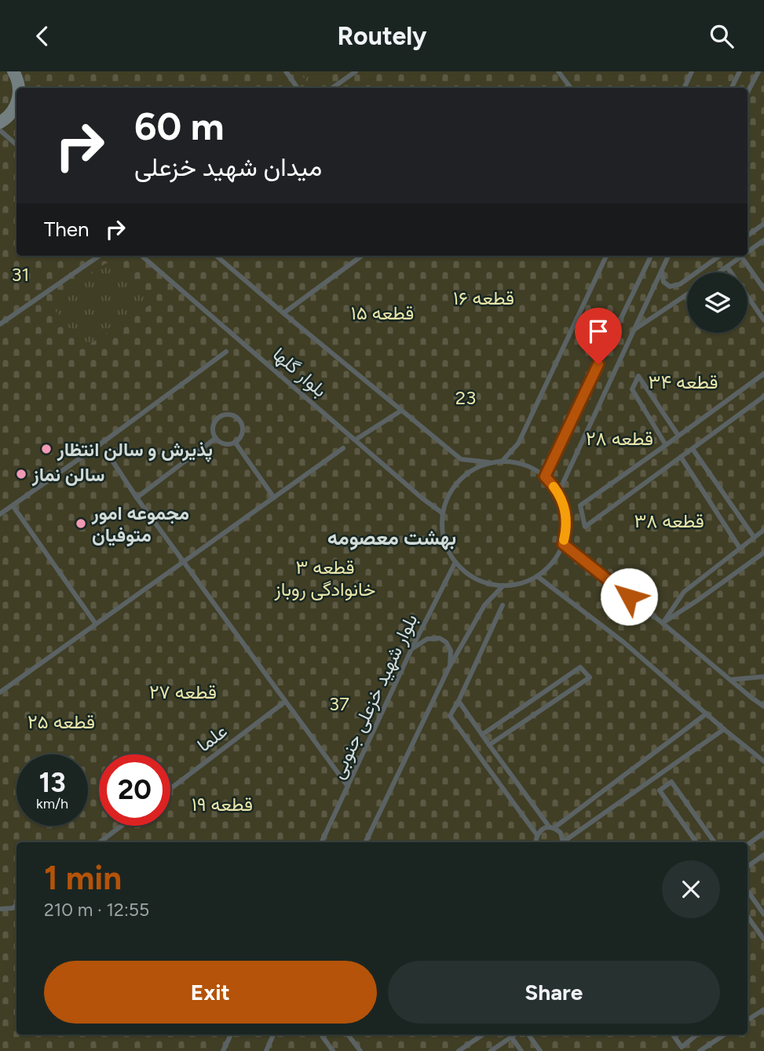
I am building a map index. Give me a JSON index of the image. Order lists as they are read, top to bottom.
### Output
{
  "streets": {
    "lane": ["بلوار گلها", "بلوار شهید خزعلی جنوبی", "علما"]
  },
  "crossings": [
    ["بلوار گلها", "بلوار شهید خزعلی جنوبی"]
  ],
  "districts": ["بهشت معصومه"],
  "parks": [
    "31",
    "قطعه ۱۶",
    "قطعه ۱۵",
    "قطعه ۳۴",
    "23",
    "قطعه ۲۸",
    "قطعه ۳۸",
    "قطعه ۳ خانوادگی روباز",
    "قطعه ۲۷",
    "37",
    "قطعه ۲۵",
    "قطعه ۱۹"
  ],
  "places": ["پذیرش و سالن انتظار", "سالن نماز", "مجموعه امور متوفیان"],
  "page": {
    "header": "Routely",
    "turn": ["60 m", "میدان شهید خزعلی"],
    "then": "Then",
    "speed": "13 km/h",
    "limit": "20",
    "heading": ["1 min", "210 m · 12:55"],
    "buttons": ["Exit", "Share"]
  }
}
